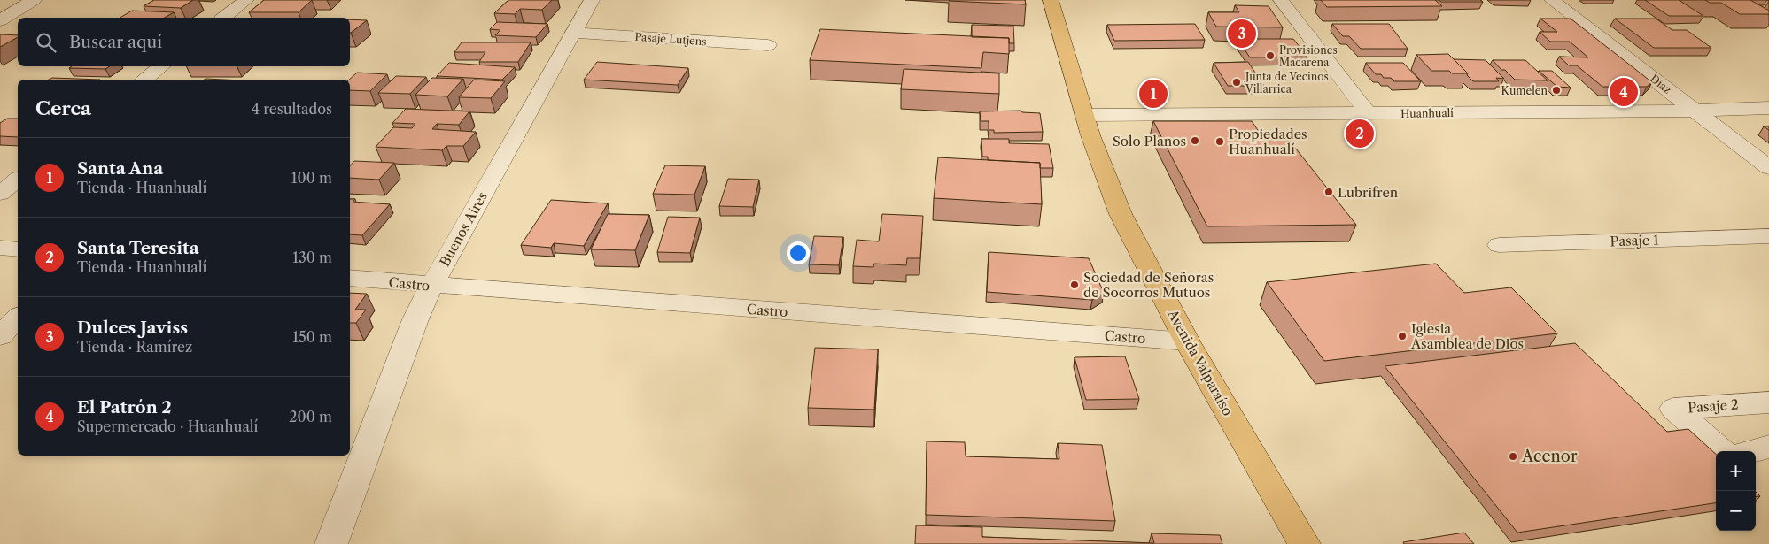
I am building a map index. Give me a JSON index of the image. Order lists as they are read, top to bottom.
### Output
{
  "streets": {
    "main road": ["Avenida Valparaíso"],
    "street": [
      "Pasaje Lutjens",
      "Díaz",
      "Huanhualí",
      "Buenos Aires",
      "Pasaje 1",
      "Castro",
      "Pasaje 2"
    ]
  },
  "crossings": [
    ["Pasaje Lutjens", "Buenos Aires"],
    ["Díaz", "Huanhualí"],
    ["Huanhualí", "Avenida Valparaíso"],
    ["Buenos Aires", "Castro"],
    ["Castro", "Avenida Valparaíso"]
  ],
  "places": [
    "Provisiones Macarena",
    "Junta de Vecinos Villarrica",
    "Kumelen",
    "Solo Planos",
    "Propiedades Huanhualí",
    "Lubrifren",
    "Sociedad de Señoras de Socorros Mutuos",
    "Iglesia Asamblea de Dios",
    "Acenor"
  ],
  "page": {
    "pins": [
      "3",
      "4",
      "1",
      "2"
    ],
    "search": "Buscar aquí",
    "heading": ["Cerca", "4 resultados"],
    "list": [
      {
        "mark": "1",
        "name": "Santa Ana",
        "note": "Tienda · Huanhualí",
        "value": "100 m"
      },
      {
        "mark": "2",
        "name": "Santa Teresita",
        "note": "Tienda · Huanhualí",
        "value": "130 m"
      },
      {
        "mark": "3",
        "name": "Dulces Javiss",
        "note": "Tienda · Ramírez",
        "value": "150 m"
      },
      {
        "mark": "4",
        "name": "El Patrón 2",
        "note": "Supermercado · Huanhualí",
        "value": "200 m"
      }
    ],
    "map_buttons": ["+", "−"]
  }
}
